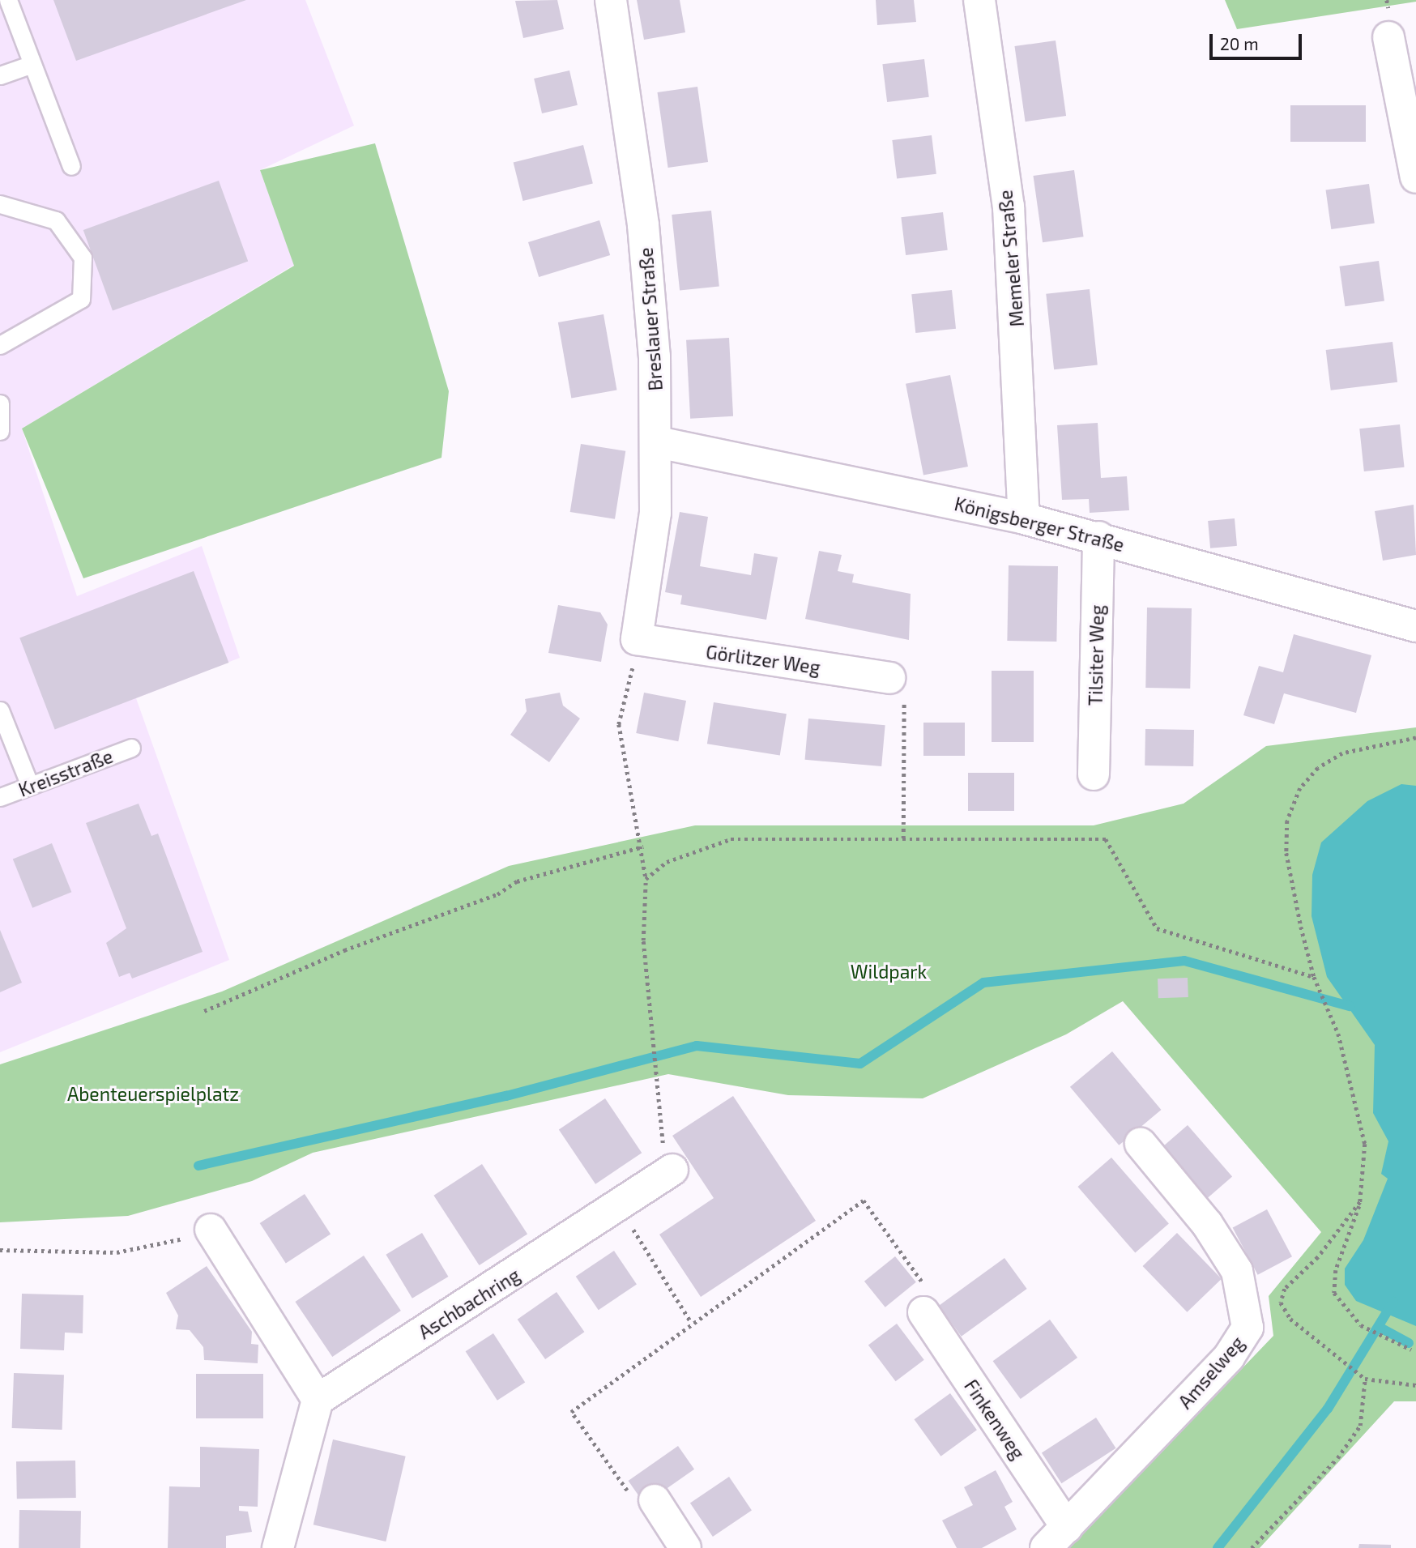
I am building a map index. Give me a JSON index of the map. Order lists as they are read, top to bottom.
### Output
{
  "streets": {
    "street": [
      "Memeler Straße",
      "Breslauer Straße",
      "Königsberger Straße",
      "Tilsiter Weg",
      "Görlitzer Weg",
      "Aschbachring",
      "Amselweg",
      "Finkenweg"
    ],
    "lane": ["Kreisstraße"]
  },
  "crossings": [
    ["Memeler Straße", "Königsberger Straße"],
    ["Breslauer Straße", "Königsberger Straße"],
    ["Breslauer Straße", "Görlitzer Weg"],
    ["Königsberger Straße", "Tilsiter Weg"],
    ["Amselweg", "Finkenweg"]
  ],
  "parks": ["Wildpark", "Abenteuerspielplatz"],
  "scale_bar": "20 m"
}
